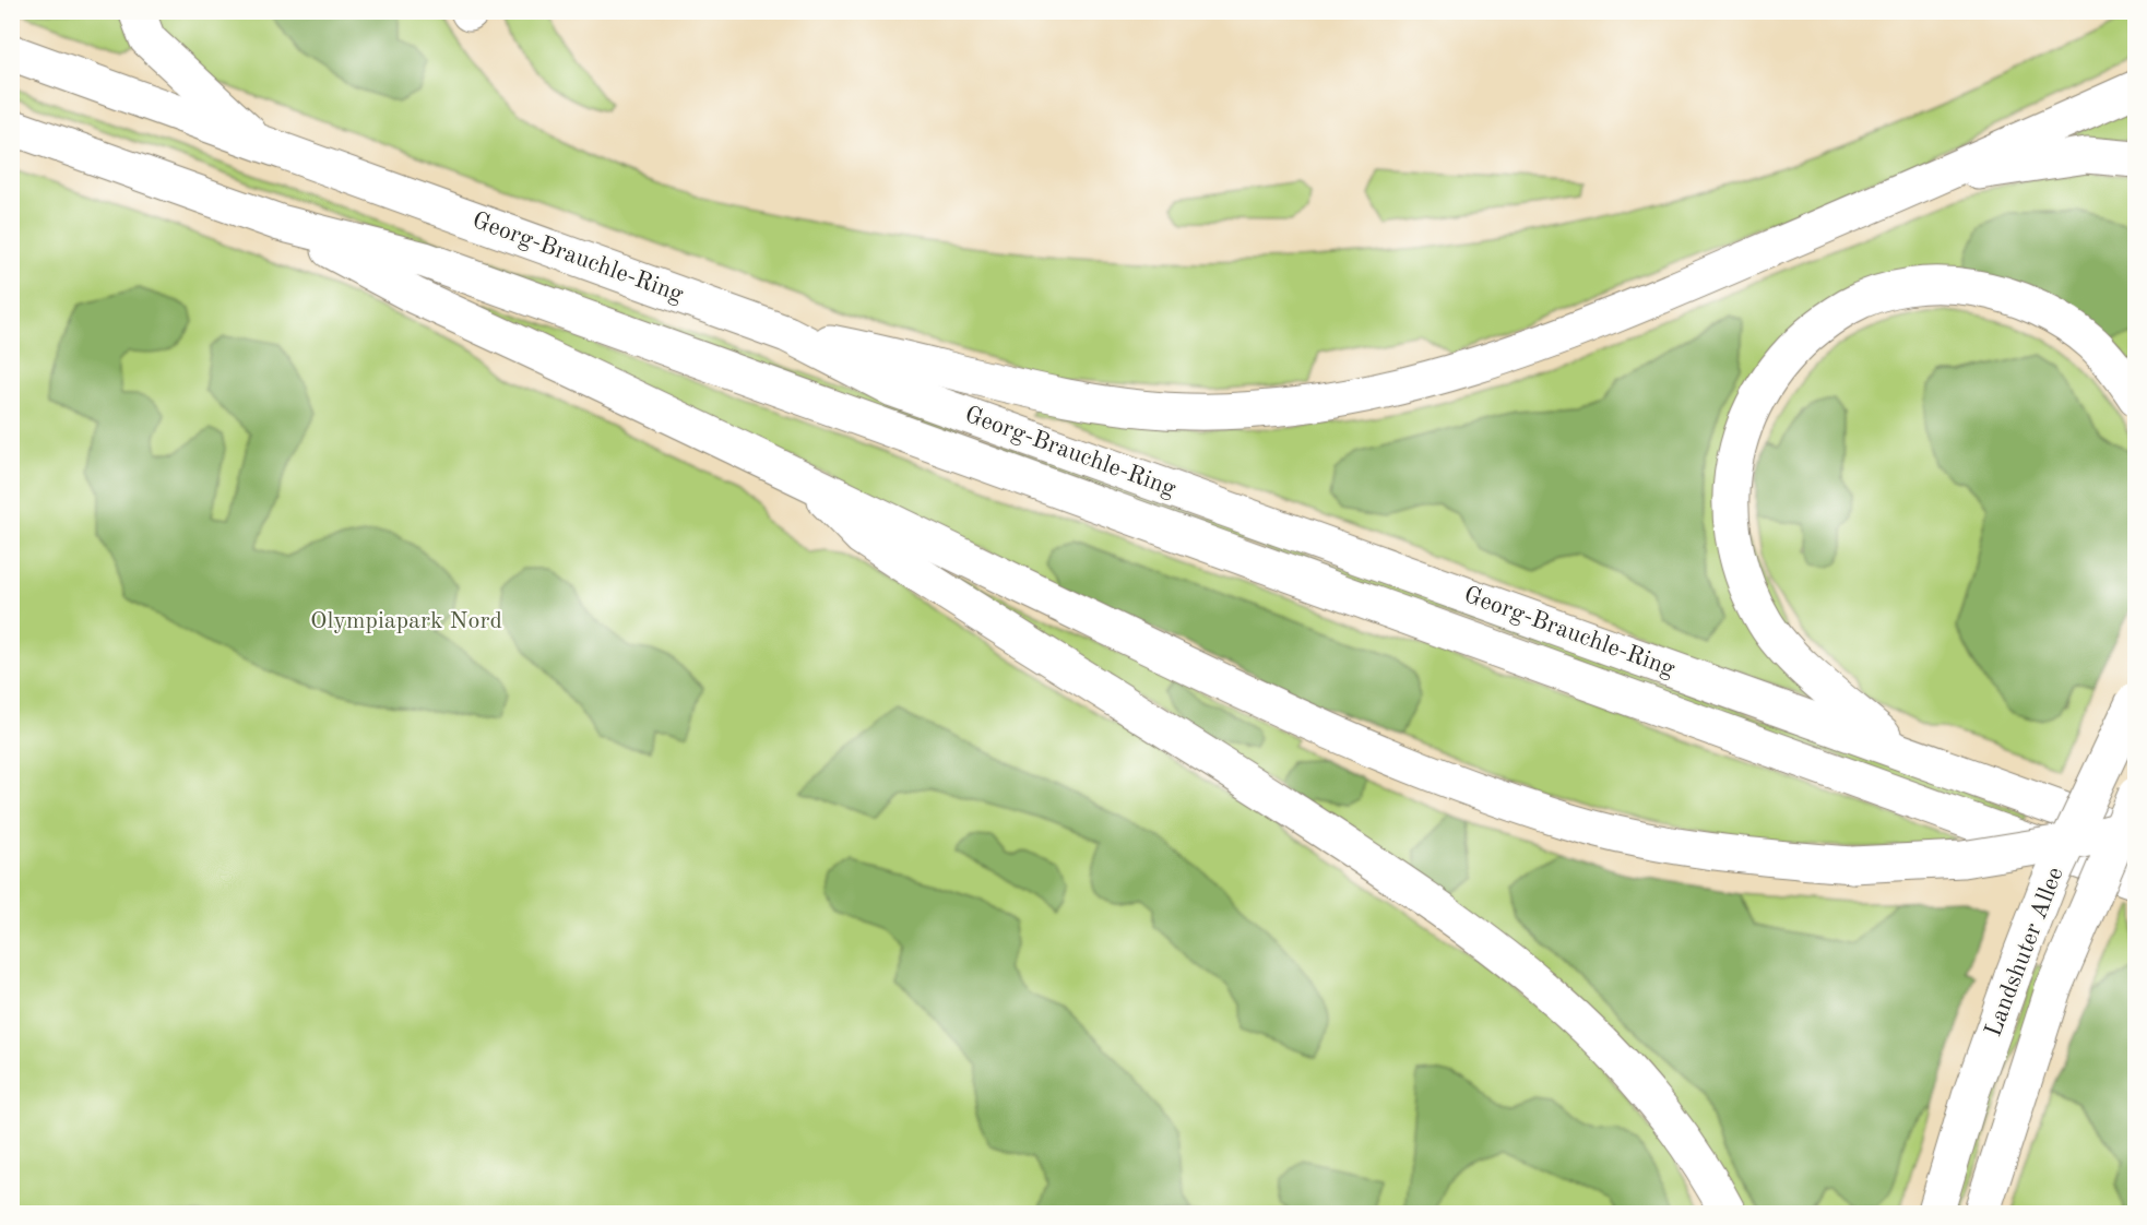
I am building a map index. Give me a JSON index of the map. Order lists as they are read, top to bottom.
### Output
{
  "streets": {
    "highway": ["Georg-Brauchle-Ring", "Landshuter Allee"]
  },
  "parks": ["Olympiapark Nord"]
}
